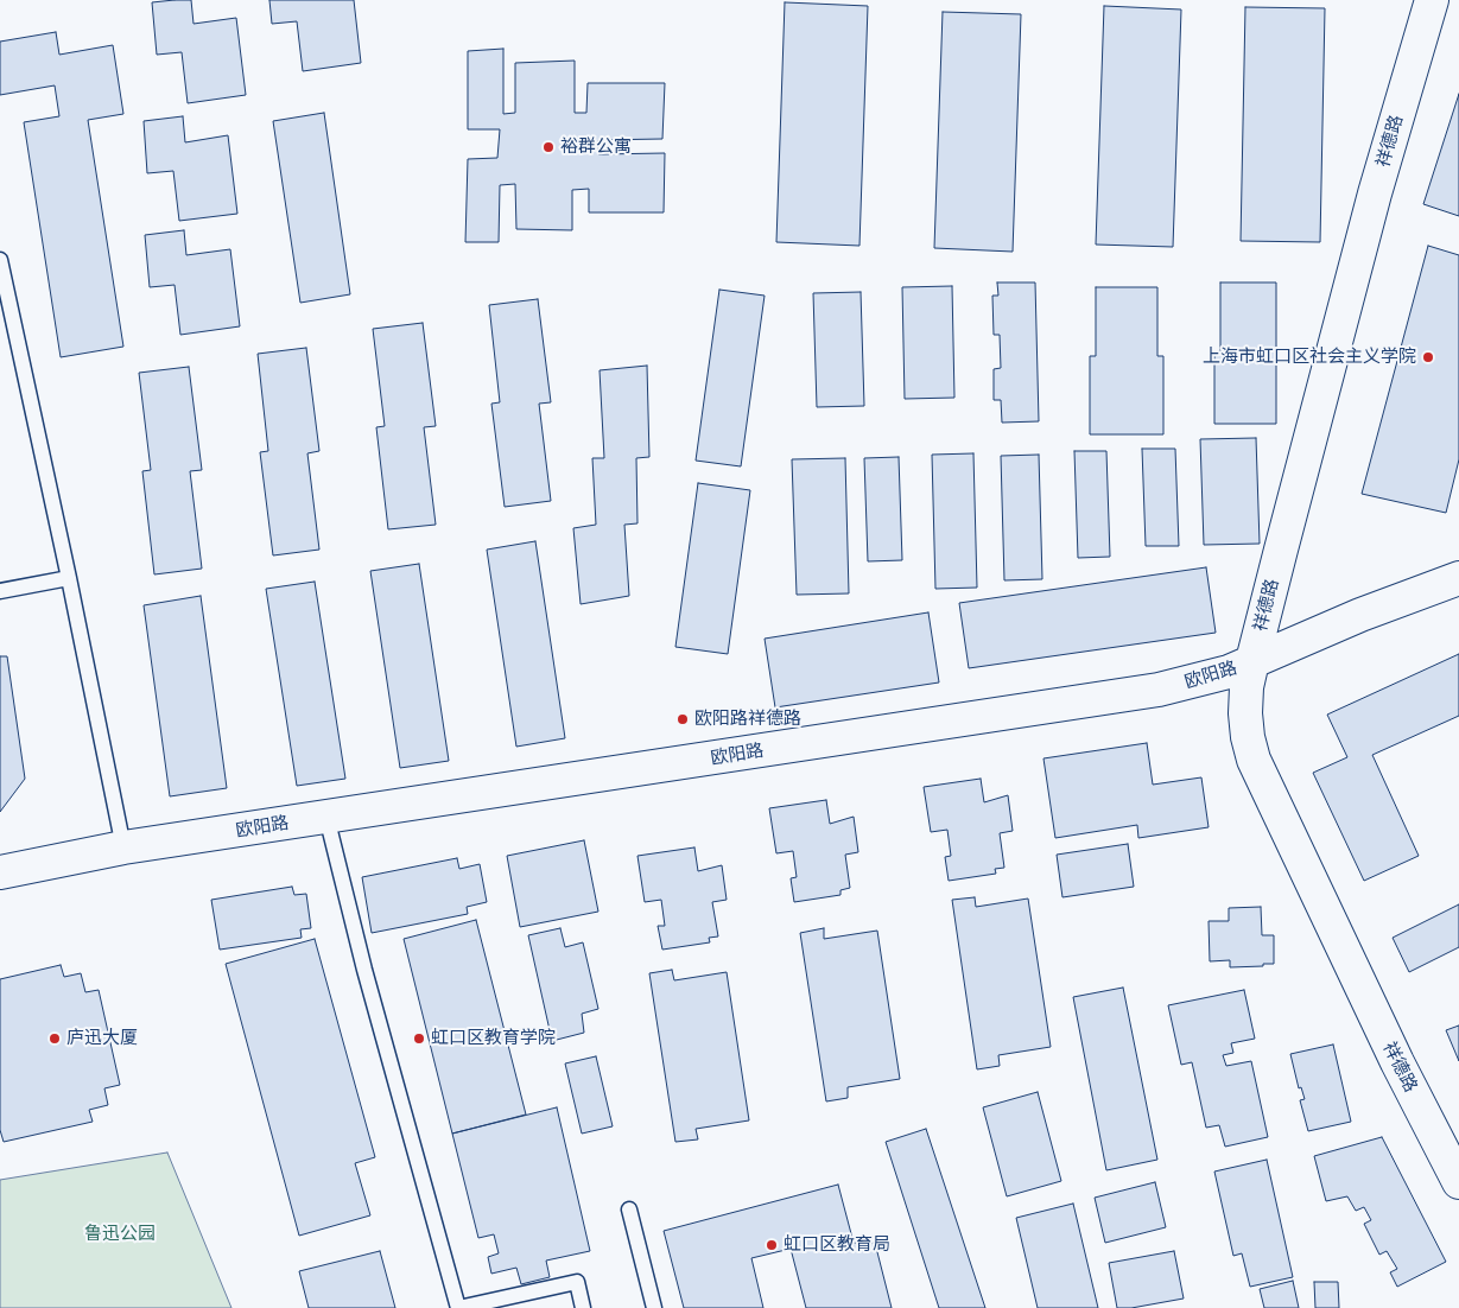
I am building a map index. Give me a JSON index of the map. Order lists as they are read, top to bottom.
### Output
{
  "streets": {
    "street": ["祥德路", "欧阳路"]
  },
  "crossings": [
    ["祥德路", "欧阳路"]
  ],
  "parks": ["鲁迅公园"],
  "places": [
    "裕群公寓",
    "上海市虹口区社会主义学院",
    "欧阳路祥德路",
    "庐迅大厦",
    "虹口区教育学院",
    "虹口区教育局"
  ]
}
